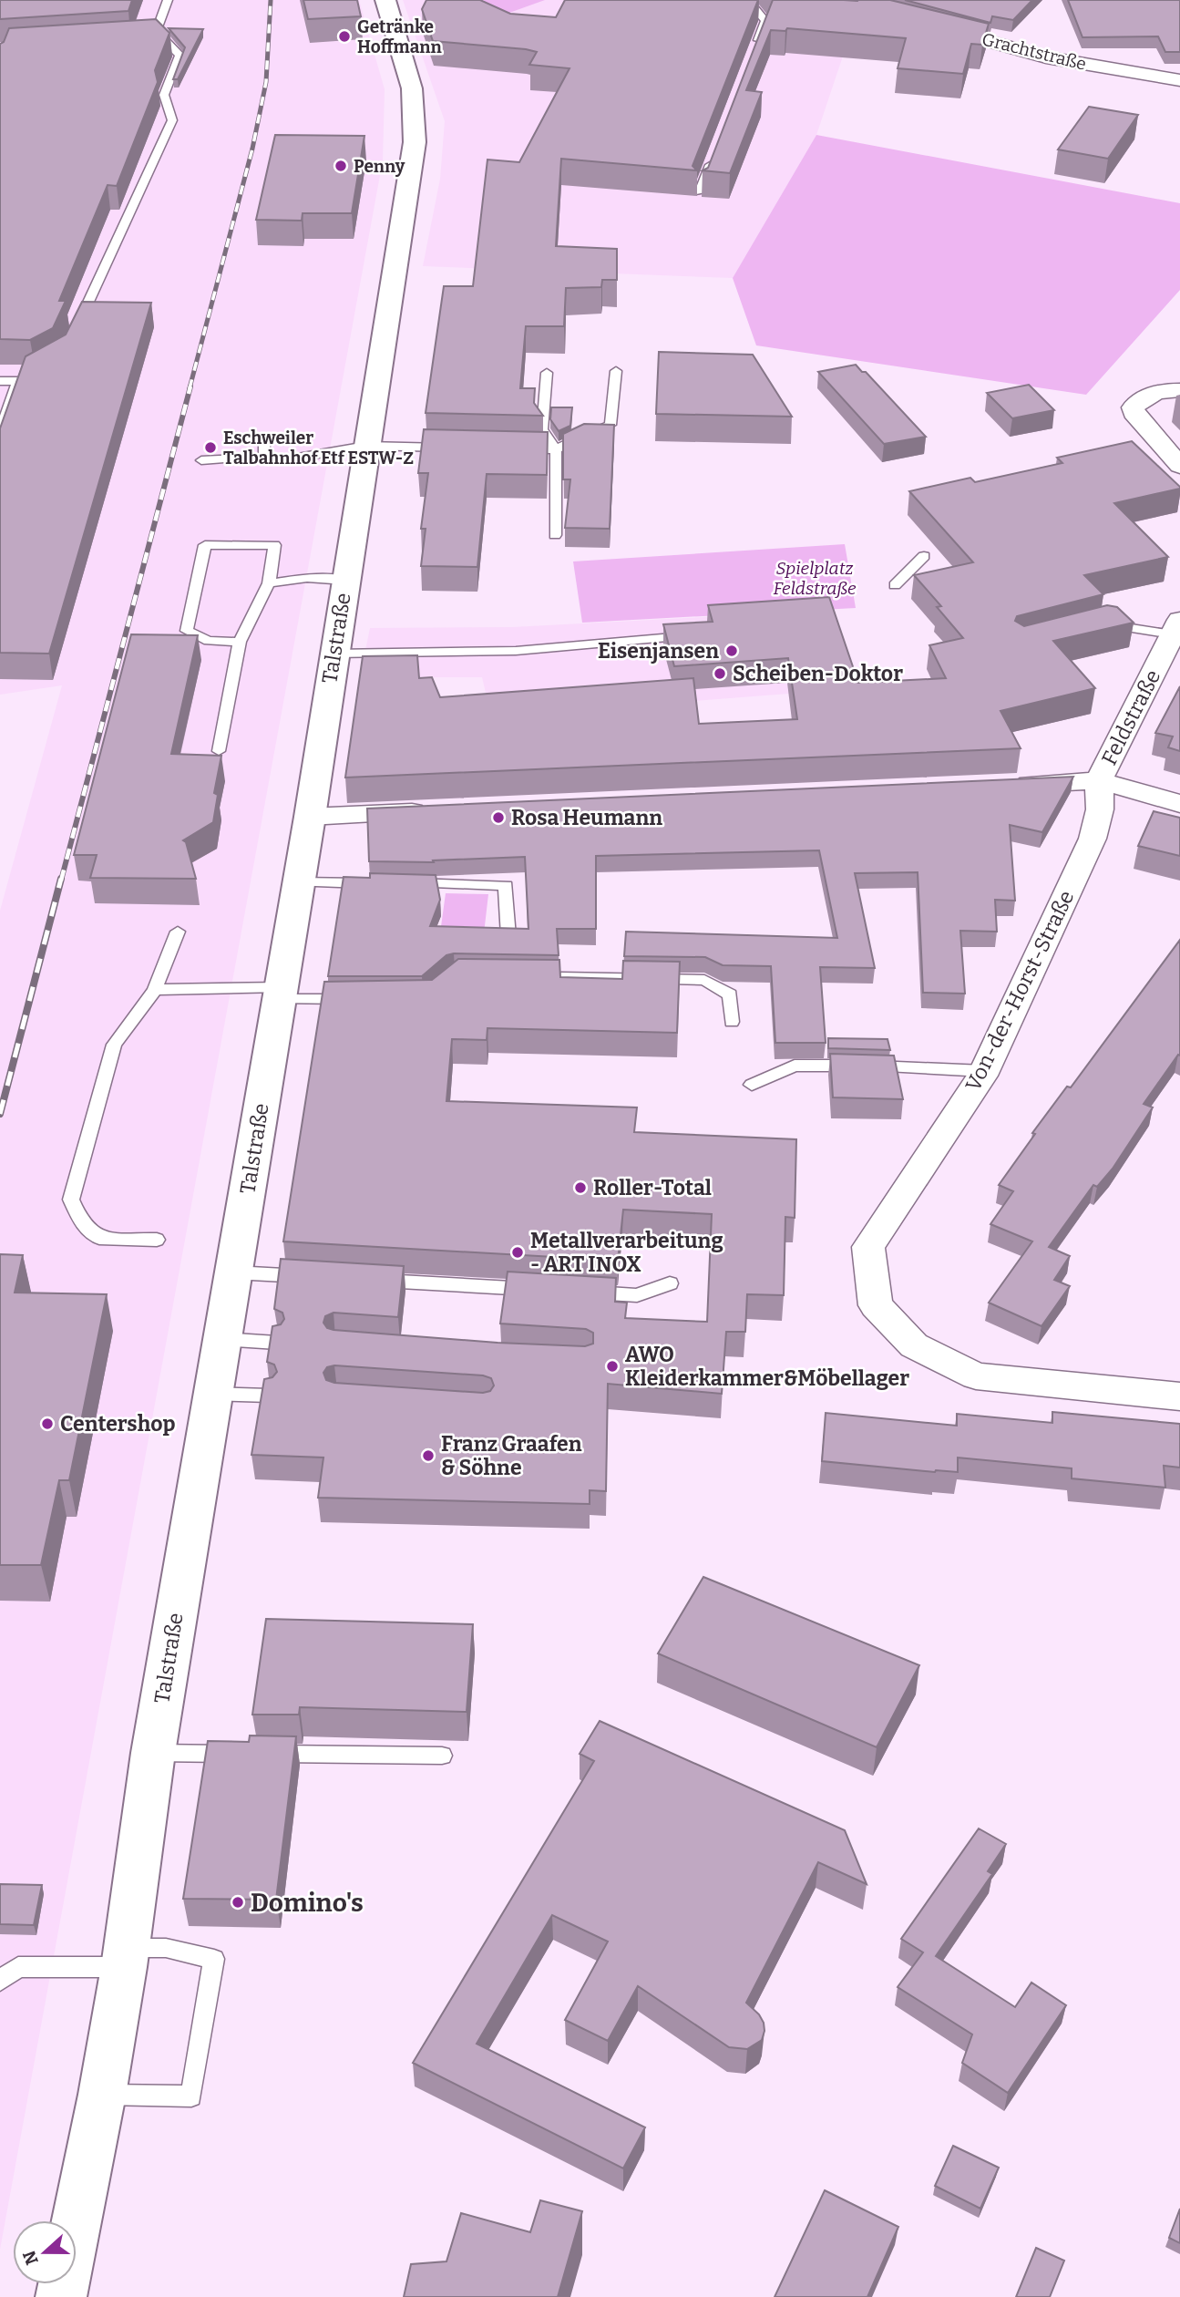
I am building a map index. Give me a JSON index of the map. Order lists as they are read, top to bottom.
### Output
{
  "streets": {
    "main road": ["Talstraße"],
    "street": ["Grachtstraße", "Feldstraße", "Von-der-Horst-Straße"]
  },
  "crossings": [
    ["Feldstraße", "Von-der-Horst-Straße"]
  ],
  "parks": ["Spielplatz Feldstraße"],
  "places": [
    "Getränke Hoffmann",
    "Penny",
    "Eschweiler Talbahnhof Etf ESTW-Z",
    "Eisenjansen",
    "Scheiben-Doktor",
    "Rosa Heumann",
    "Roller-Total",
    "Metallverarbeitung - ART INOX",
    "AWO Kleiderkammer&Möbellager",
    "Centershop",
    "Franz Graafen & Söhne",
    "Domino's"
  ],
  "north": "left"
}
